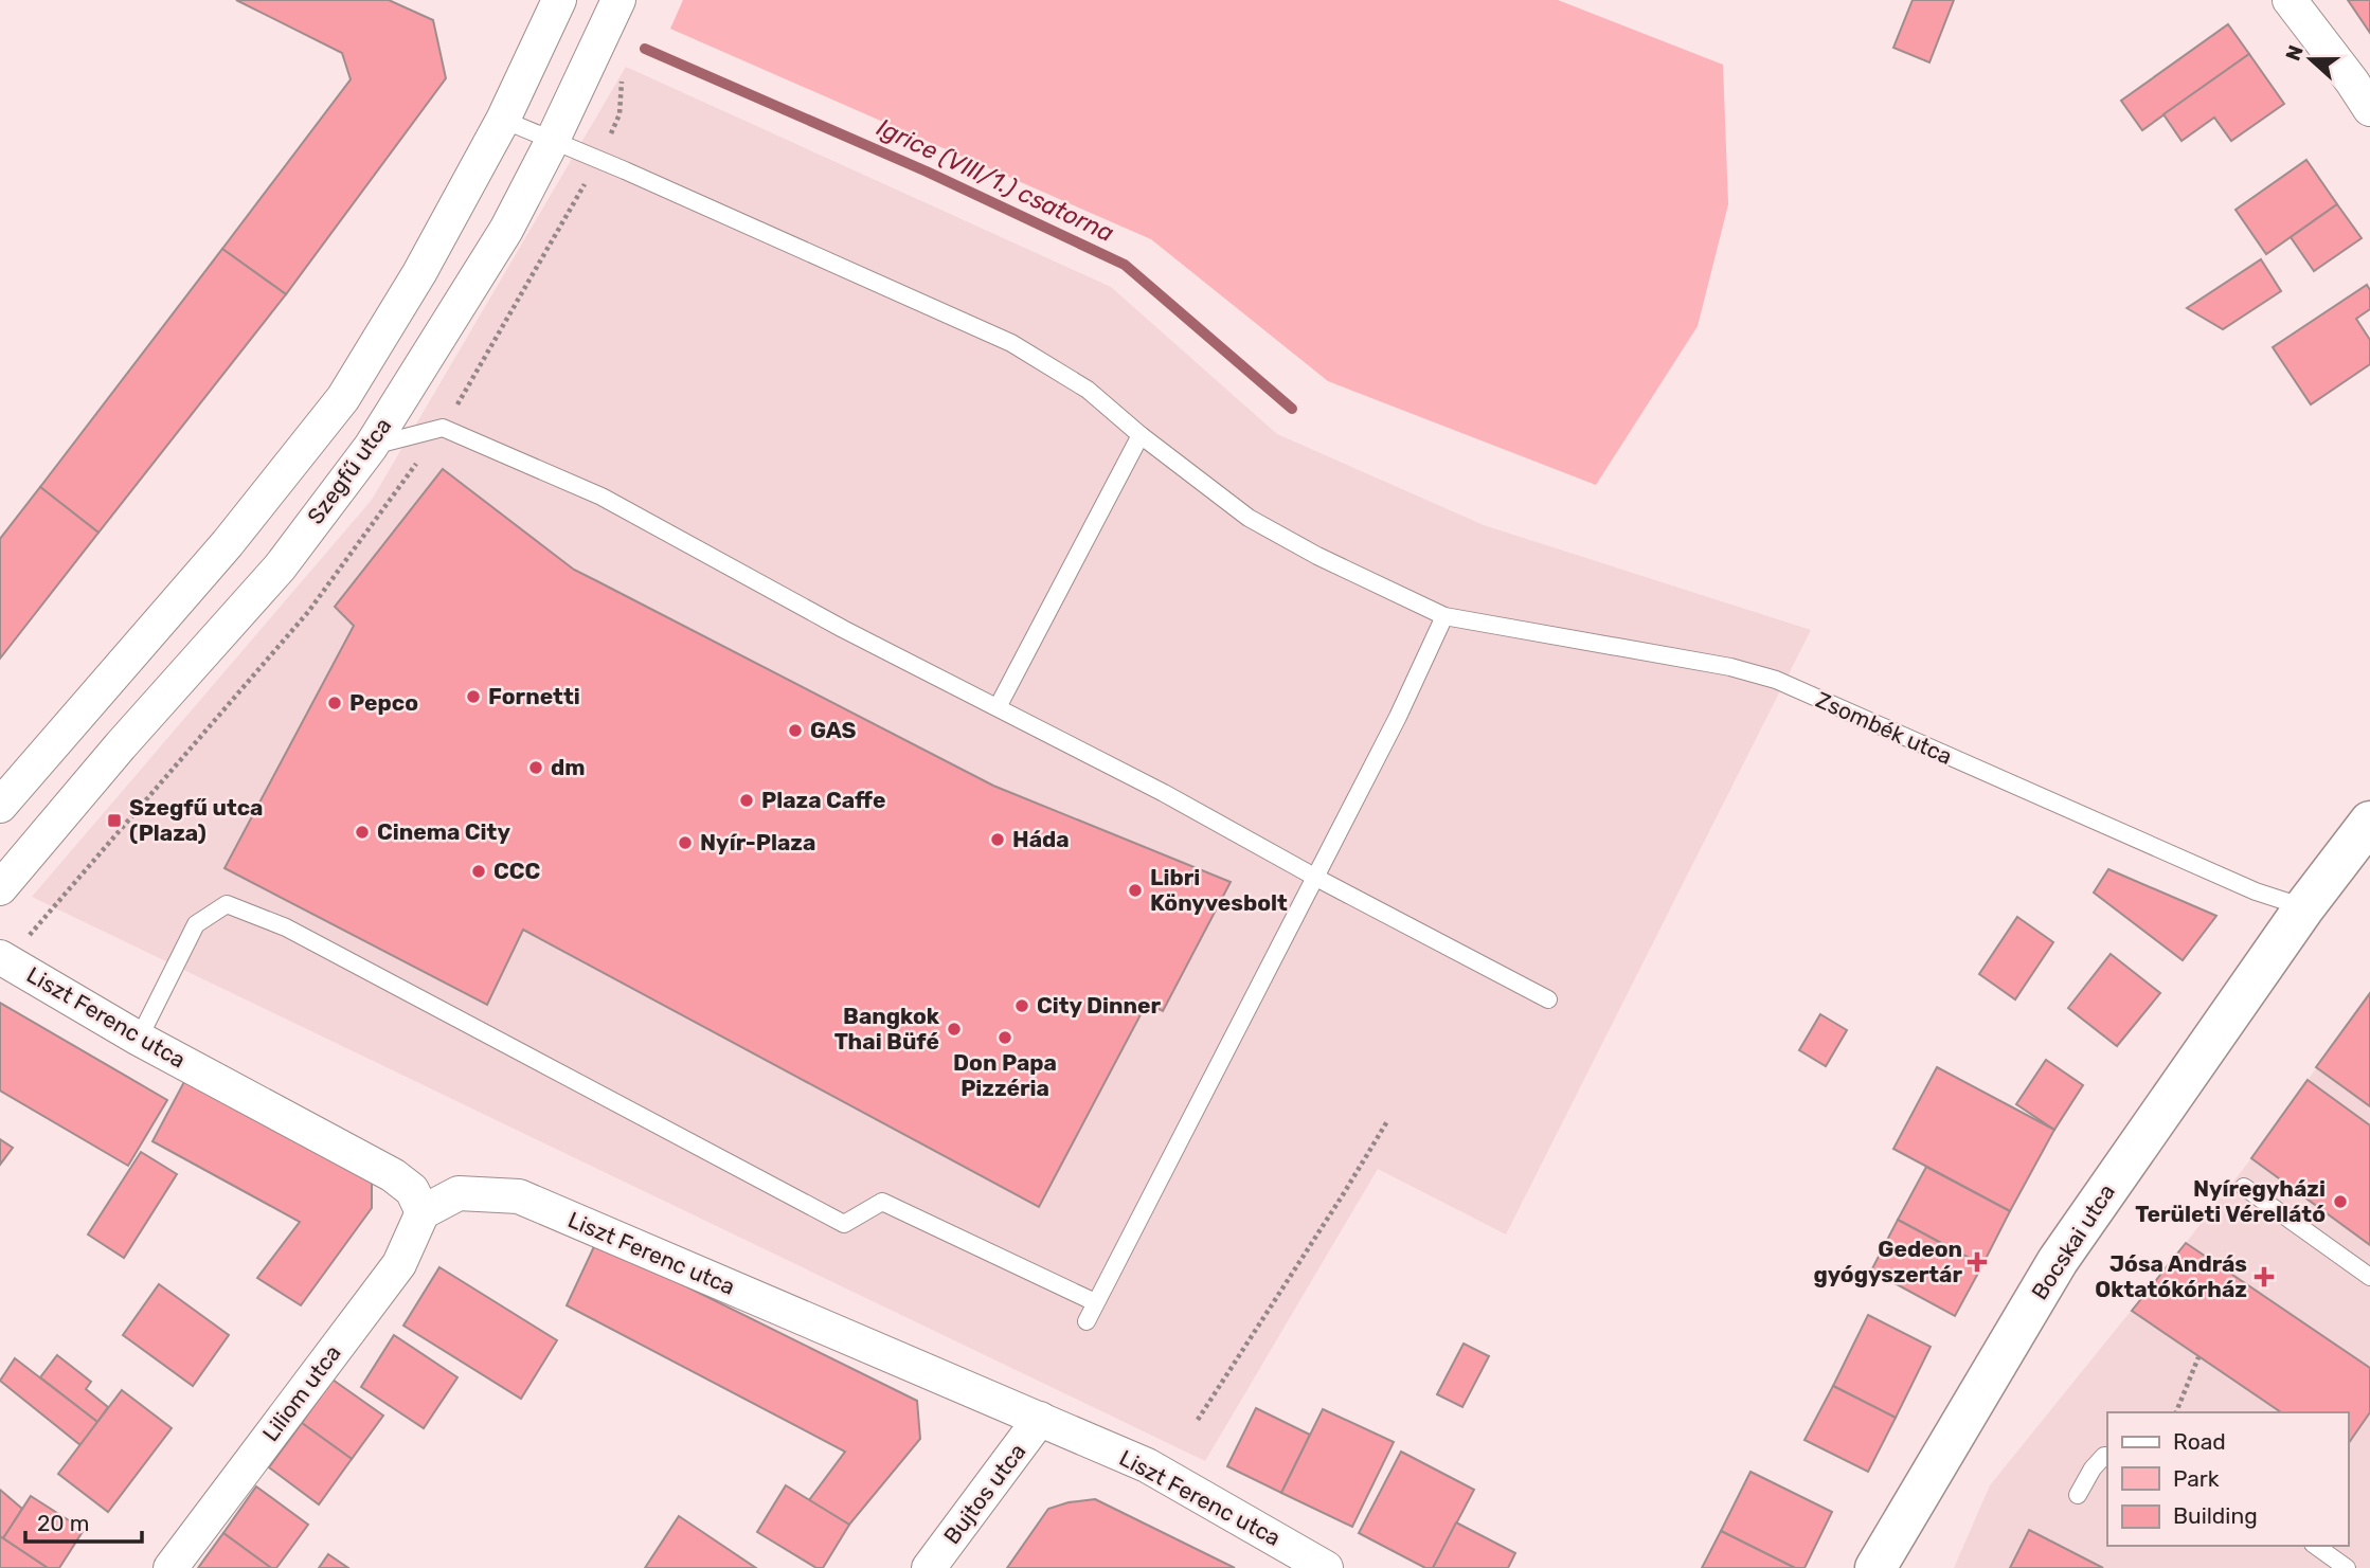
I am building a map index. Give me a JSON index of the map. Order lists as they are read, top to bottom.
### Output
{
  "streets": {
    "main road": ["Bocskai utca"],
    "street": [
      "Szegfű utca",
      "Liszt Ferenc utca",
      "Liliom utca",
      "Bujtos utca"
    ],
    "lane": ["Zsombék utca"]
  },
  "crossings": [
    ["Szegfű utca", "Zsombék utca"],
    ["Zsombék utca", "Bocskai utca"],
    ["Liszt Ferenc utca", "Liliom utca"],
    ["Liszt Ferenc utca", "Bujtos utca"]
  ],
  "water": ["Igrice (VIII/1.) csatorna"],
  "places": {
    "other": [
      "Fornetti",
      "Pepco",
      "GAS",
      "dm",
      "Plaza Caffe",
      "Cinema City",
      "Háda",
      "Nyír-Plaza",
      "CCC",
      "Libri Könyvesbolt",
      "City Dinner",
      "Bangkok Thai Büfé",
      "Don Papa Pizzéria",
      "Nyíregyházi Területi Vérellátó"
    ],
    "transit": ["Szegfű utca (Plaza)"],
    "health": ["Gedeon gyógyszertár", "Jósa András Oktatókórház"]
  },
  "legend": ["Road", "Park", "Building"],
  "scale_bar": "20 m",
  "north": "left"
}
